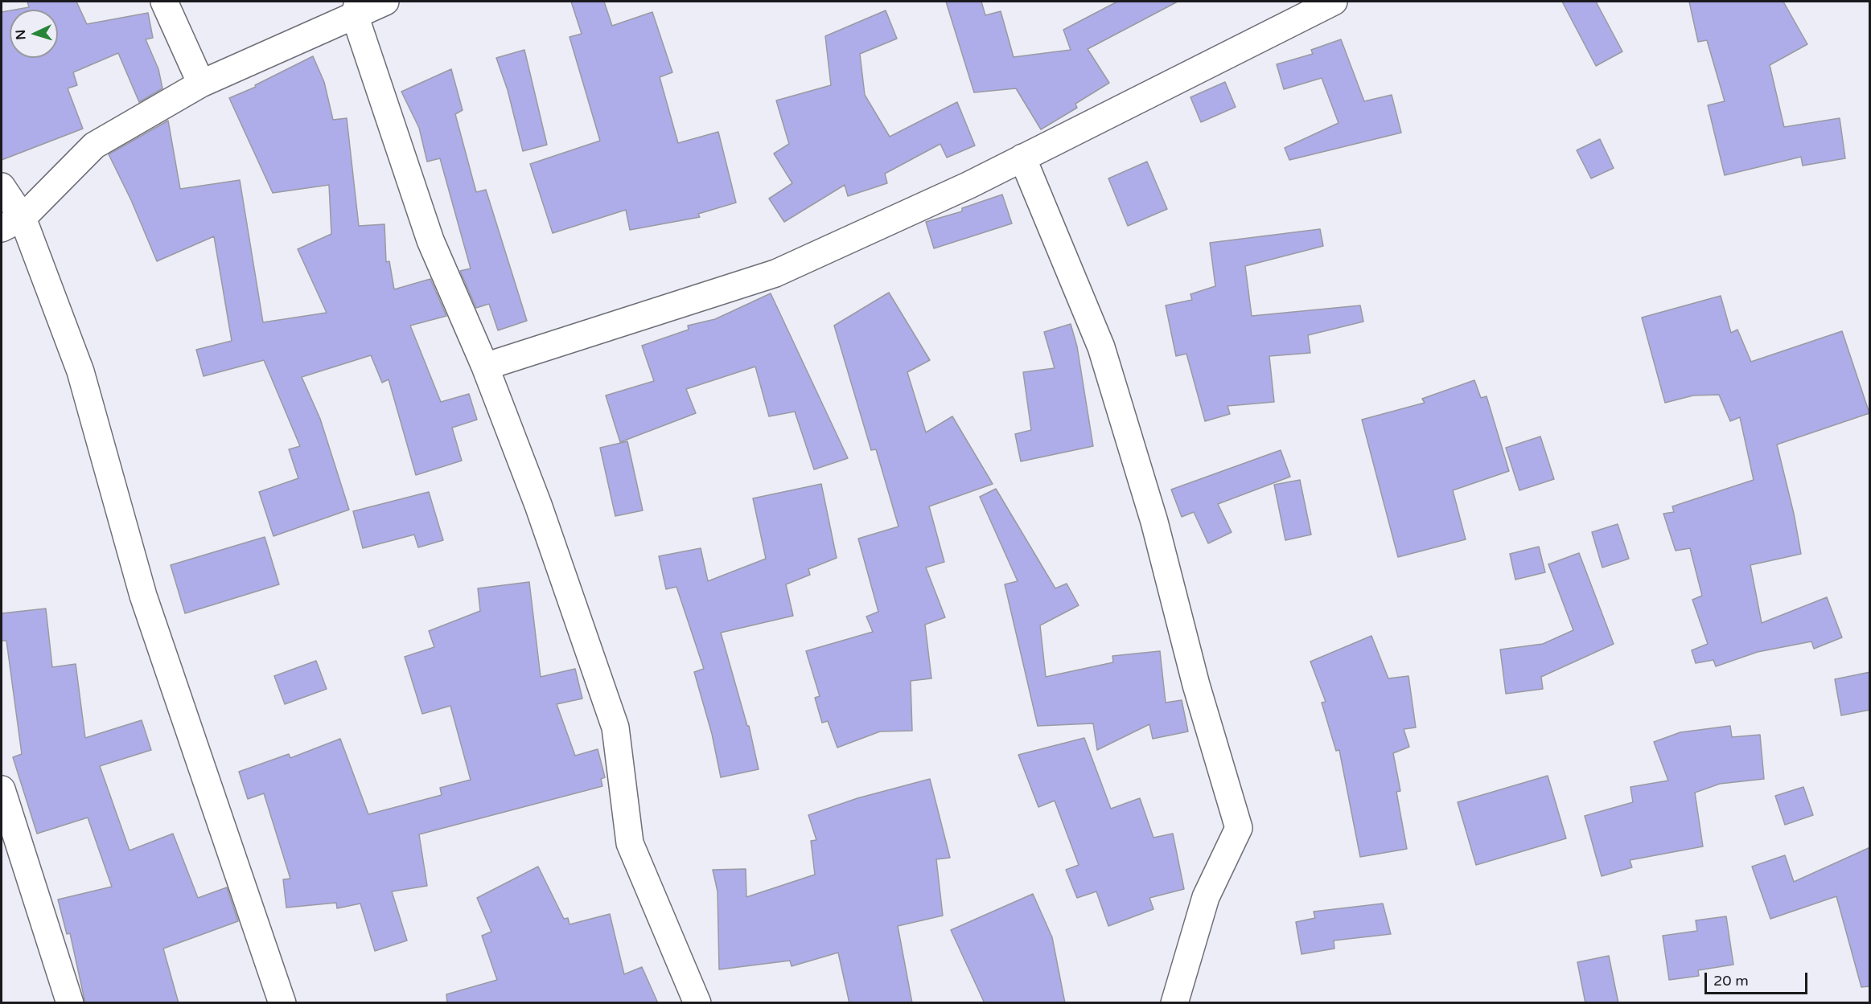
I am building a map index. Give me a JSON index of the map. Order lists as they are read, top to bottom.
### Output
{
  "scale_bar": "20 m",
  "north": "left"
}
